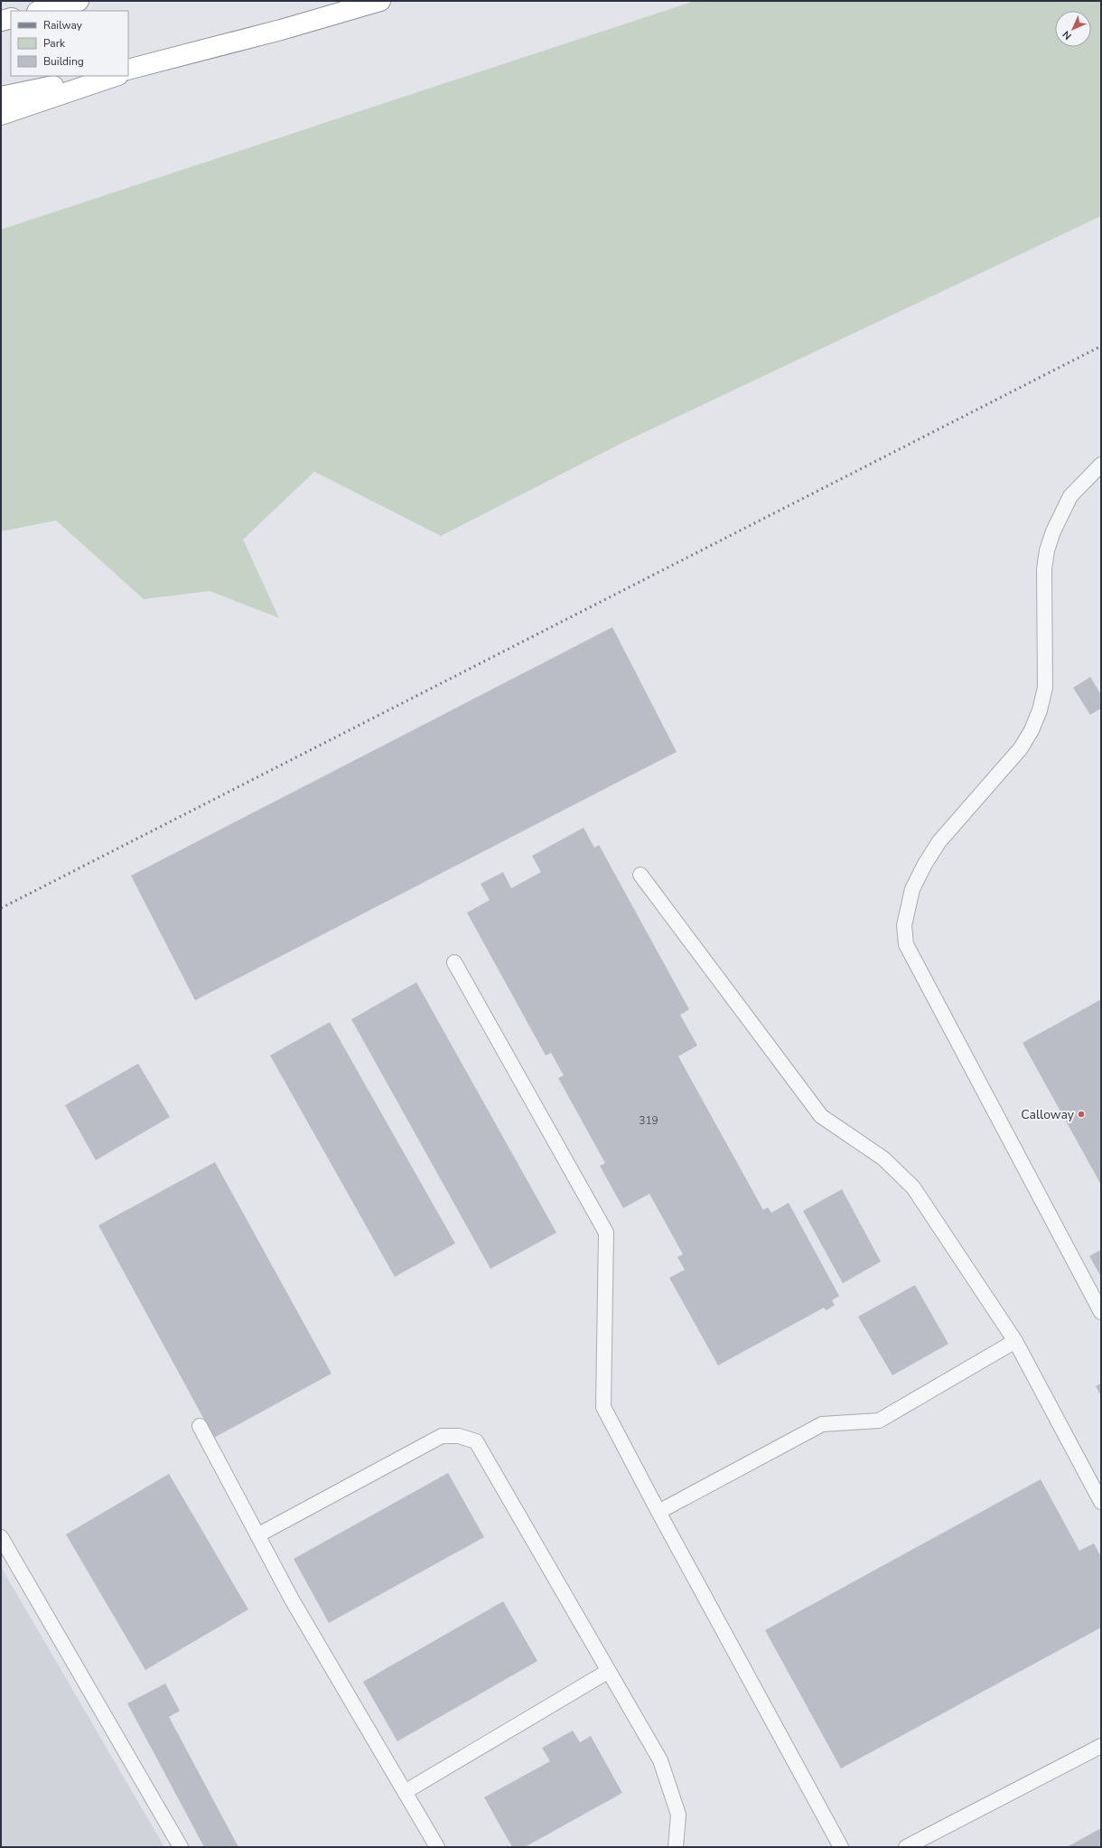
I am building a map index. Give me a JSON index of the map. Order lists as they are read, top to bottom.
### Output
{
  "places": ["Calloway"],
  "house_numbers": ["319"],
  "legend": ["Railway", "Park", "Building"],
  "north": "bottom left"
}
